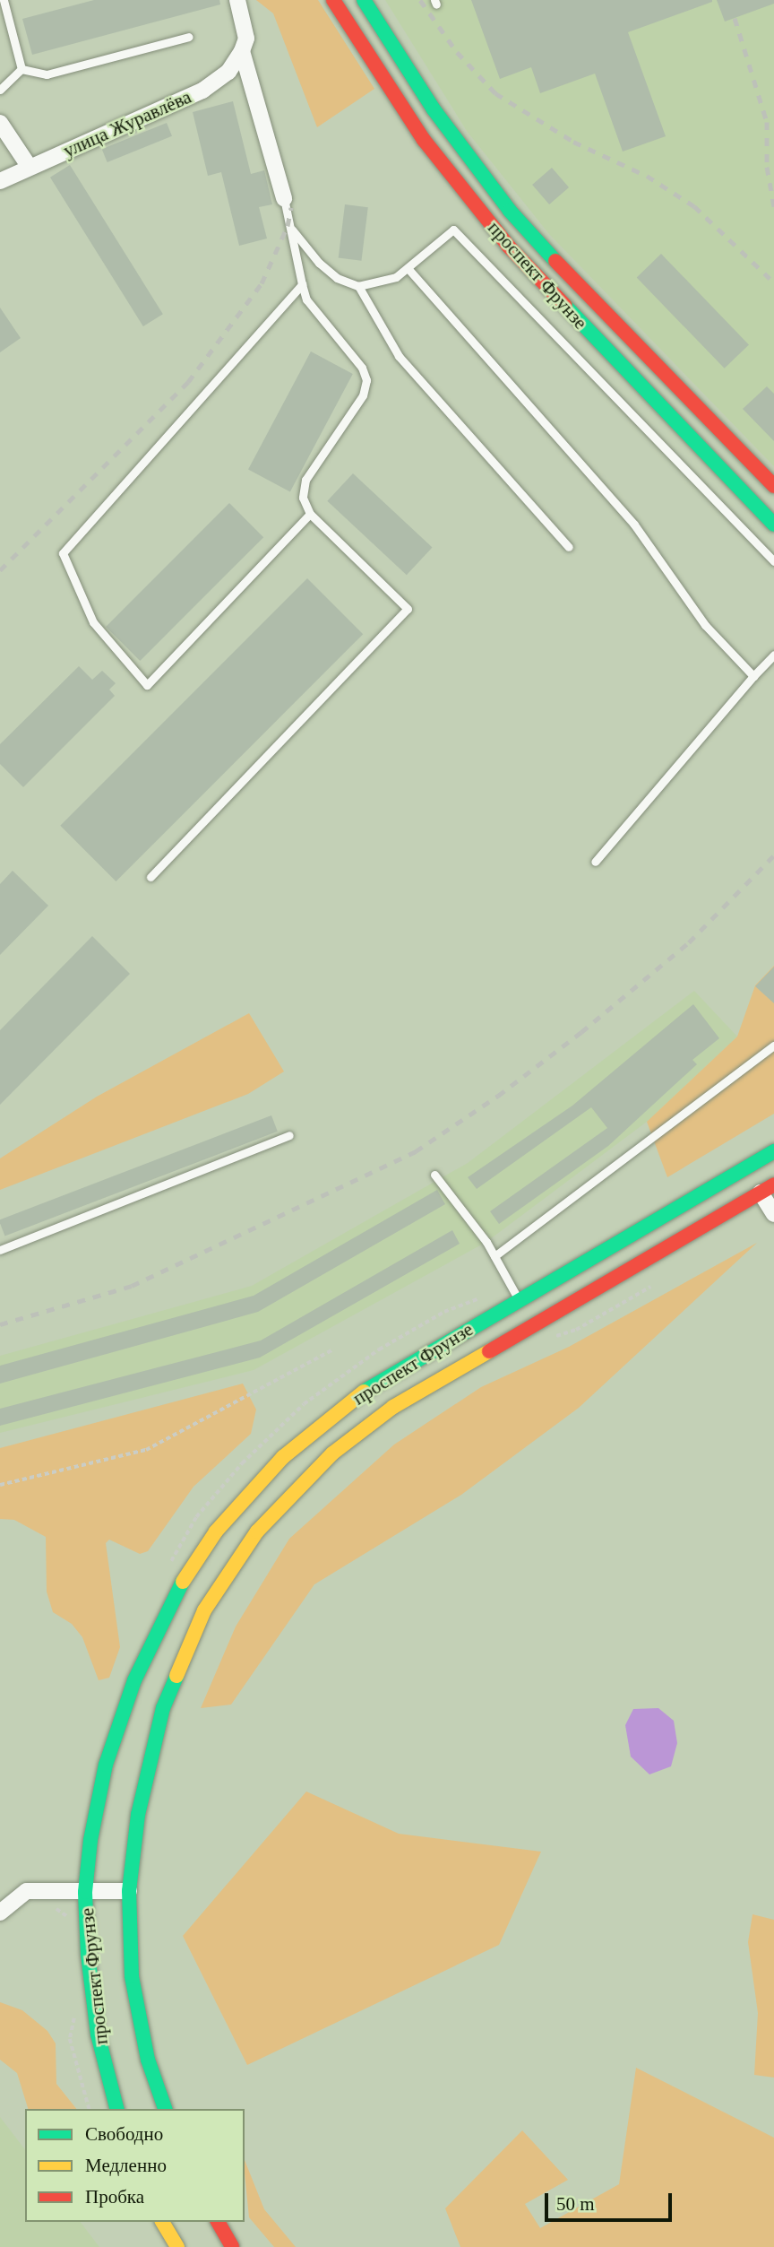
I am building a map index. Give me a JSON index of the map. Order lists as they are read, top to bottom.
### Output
{
  "streets": {
    "main road": ["проспект Фрунзе"],
    "street": ["улица Журавлёва"]
  },
  "legend": ["Свободно", "Медленно", "Пробка"],
  "scale_bar": "50 m"
}
